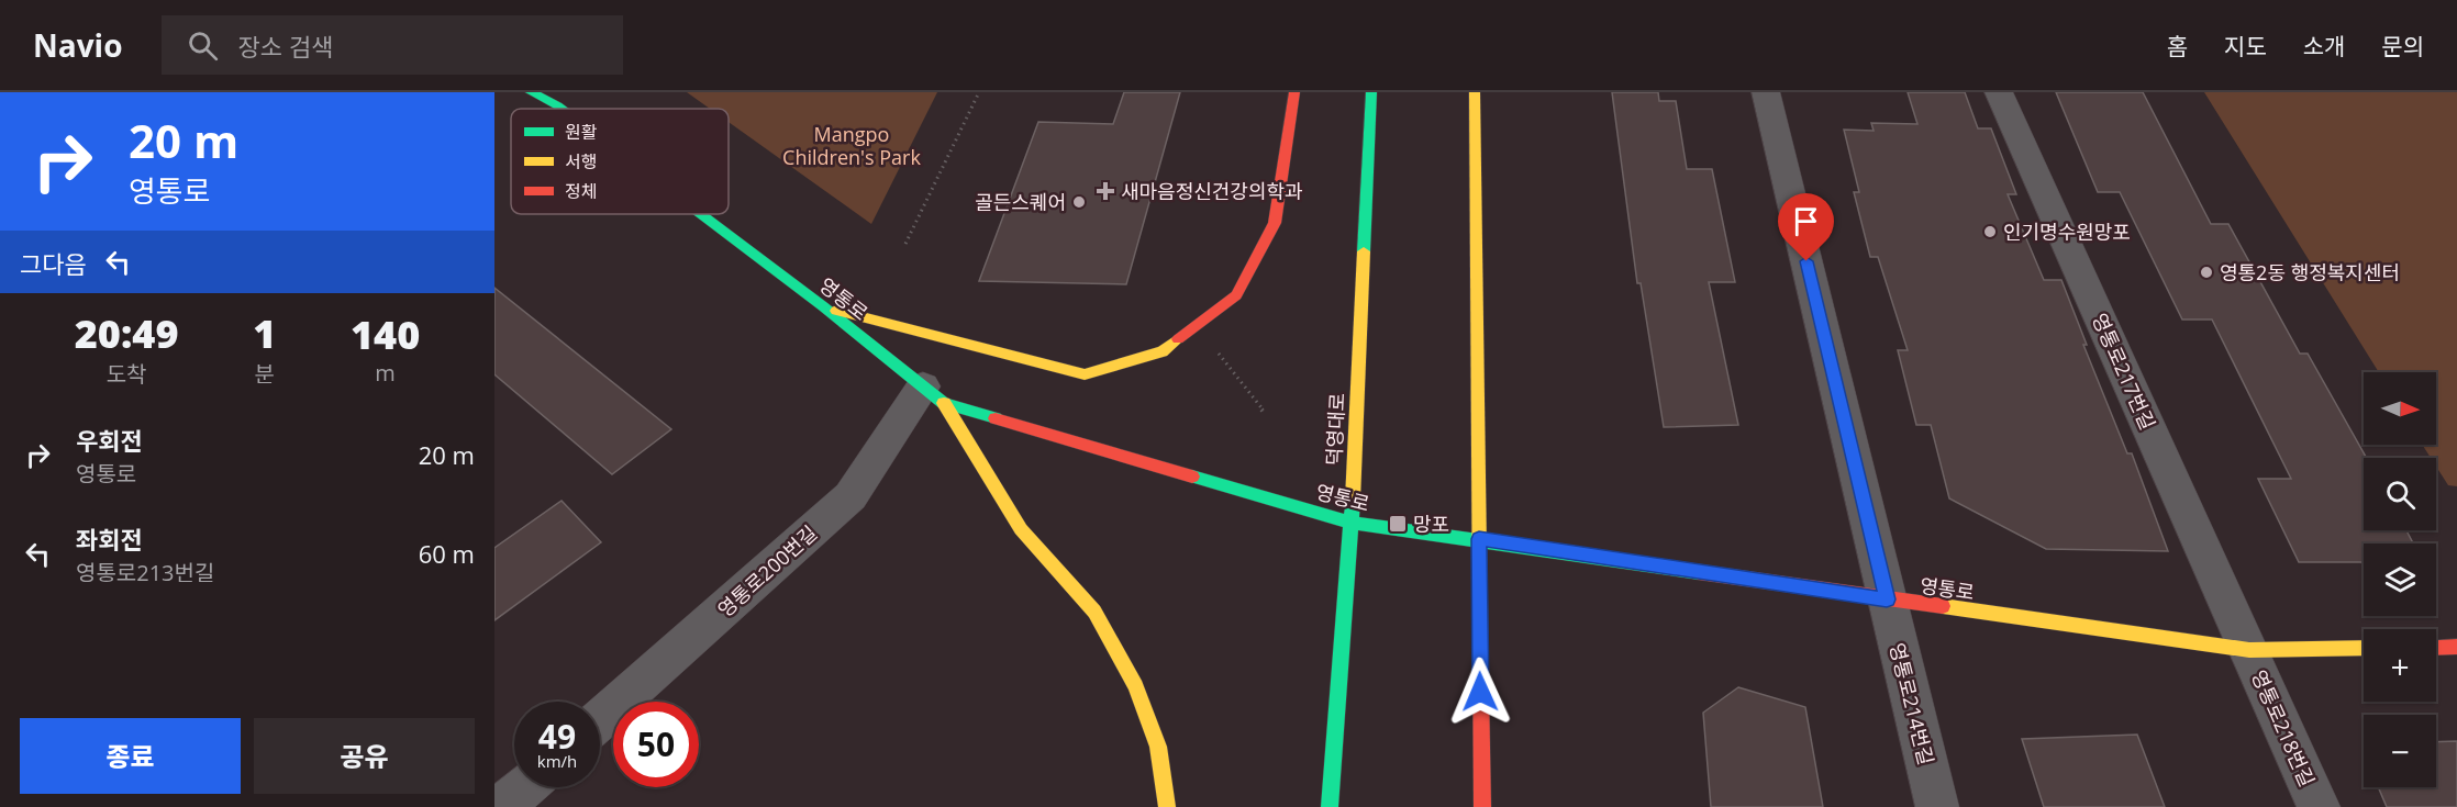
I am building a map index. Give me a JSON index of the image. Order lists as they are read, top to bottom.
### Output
{
  "streets": {
    "street": [
      "영통로",
      "영통로217번길",
      "덕영대로",
      "영통로200번길",
      "영통로214번길",
      "영통로218번길"
    ]
  },
  "crossings": [
    ["영통로", "영통로217번길"],
    ["영통로", "덕영대로"],
    ["영통로", "영통로200번길"],
    ["영통로", "영통로214번길"],
    ["영통로", "영통로218번길"],
    ["영통로217번길", "영통로218번길"]
  ],
  "parks": ["Mangpo Children's Park"],
  "places": {
    "health": ["새마음정신건강의학과"],
    "other": ["골든스퀘어", "인기명수원망포", "영통2동 행정복지센터"],
    "transit": ["망포"]
  },
  "legend": ["원활", "서행", "정체"],
  "north": "right",
  "page": {
    "header": "Navio",
    "search": "장소 검색",
    "nav": [
      "홈",
      "지도",
      "소개",
      "문의"
    ],
    "turn": ["20 m", "영통로"],
    "then": "그다음",
    "eta": [
      "20:49",
      "도착",
      "1",
      "분",
      "140",
      "m"
    ],
    "map_buttons": ["+", "−"],
    "list": [
      {
        "name": "우회전",
        "note": "영통로",
        "value": "20 m"
      },
      {
        "name": "좌회전",
        "note": "영통로213번길",
        "value": "60 m"
      }
    ],
    "speed": "49 km/h",
    "limit": "50",
    "buttons": ["종료", "공유"]
  }
}
